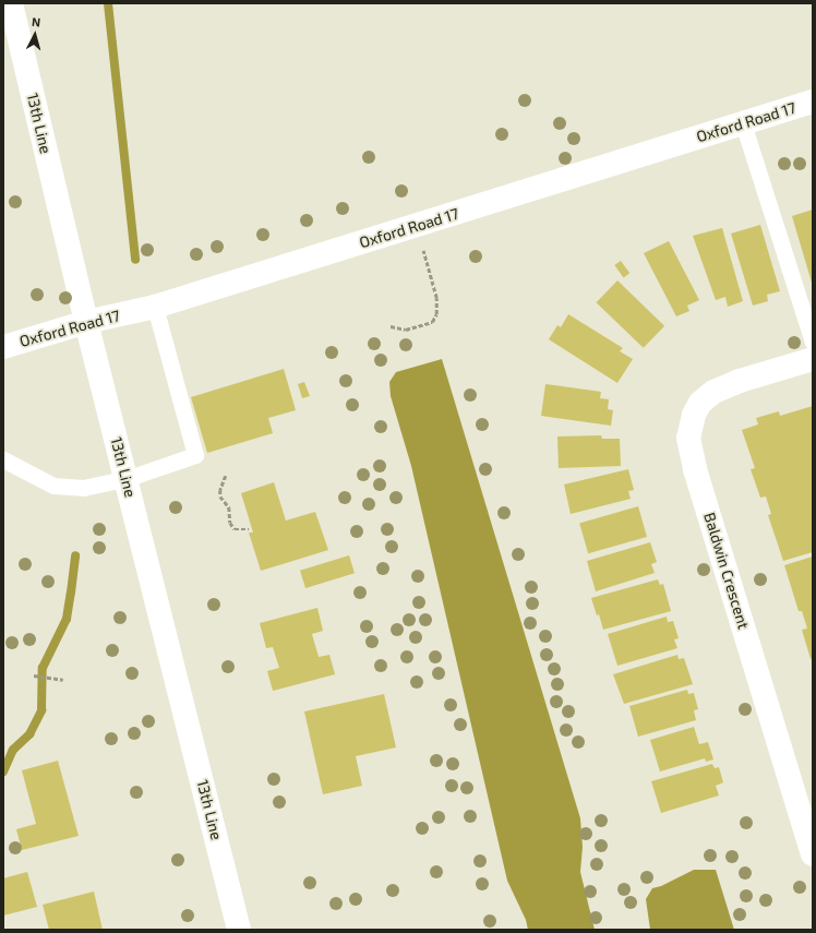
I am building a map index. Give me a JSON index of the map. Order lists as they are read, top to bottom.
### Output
{
  "streets": {
    "main road": ["Oxford Road 17", "13th Line", "Baldwin Crescent"]
  },
  "crossings": [
    ["Oxford Road 17", "13th Line"]
  ],
  "north": "top"
}
